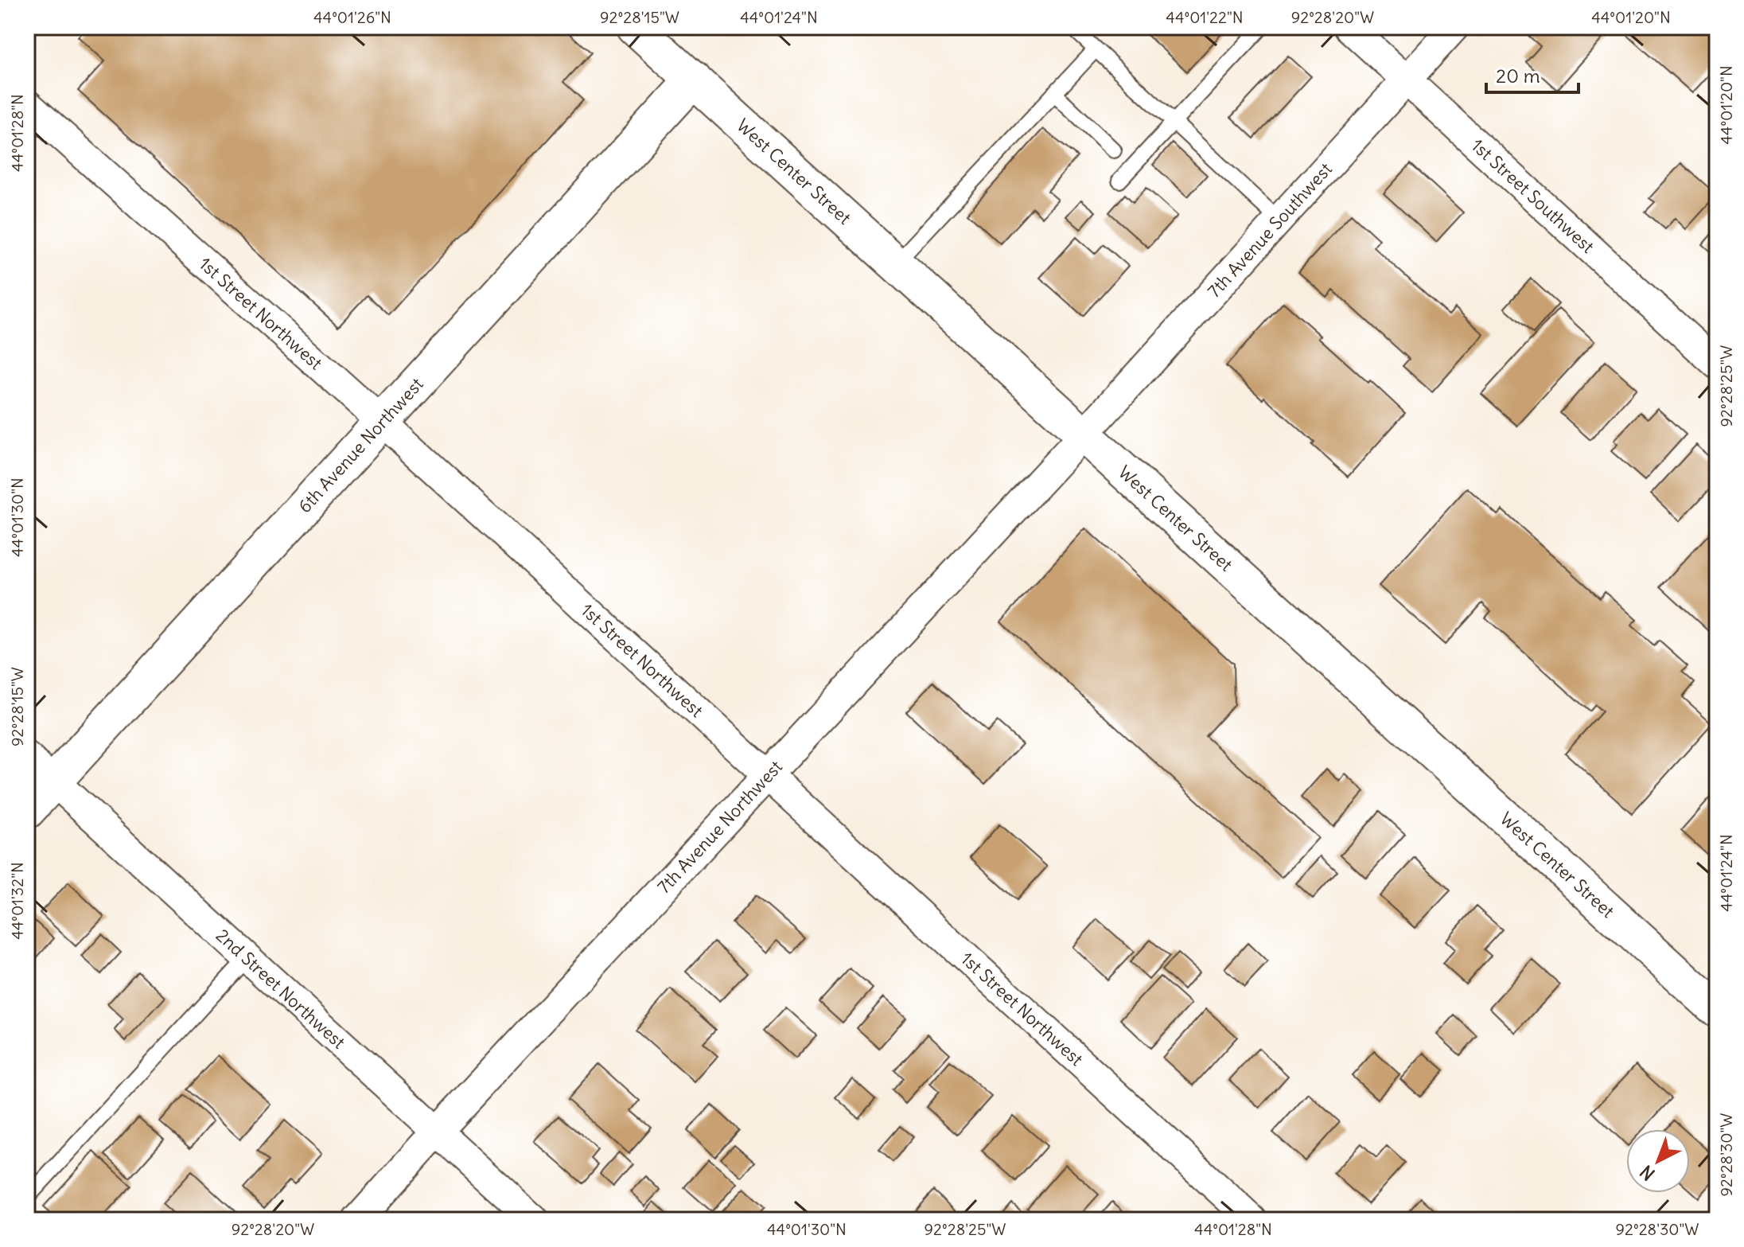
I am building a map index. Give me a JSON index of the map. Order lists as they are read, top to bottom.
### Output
{
  "streets": {
    "street": [
      "West Center Street",
      "1st Street Southwest",
      "7th Avenue Southwest",
      "1st Street Northwest",
      "6th Avenue Northwest",
      "7th Avenue Northwest",
      "2nd Street Northwest"
    ]
  },
  "crossings": [
    ["West Center Street", "7th Avenue Southwest"],
    ["West Center Street", "6th Avenue Northwest"],
    ["West Center Street", "7th Avenue Northwest"],
    ["1st Street Southwest", "7th Avenue Southwest"],
    ["7th Avenue Southwest", "7th Avenue Northwest"],
    ["1st Street Northwest", "6th Avenue Northwest"],
    ["1st Street Northwest", "7th Avenue Northwest"],
    ["6th Avenue Northwest", "2nd Street Northwest"],
    ["7th Avenue Northwest", "2nd Street Northwest"]
  ],
  "scale_bar": "20 m",
  "north": "bottom left",
  "coordinates": [
    "44°01'26\"N",
    "92°28'15\"W",
    "44°01'24\"N",
    "44°01'22\"N",
    "92°28'20\"W",
    "44°01'20\"N",
    "44°01'28\"N",
    "92°28'25\"W",
    "44°01'30\"N",
    "44°01'32\"N",
    "92°28'30\"W"
  ]
}
